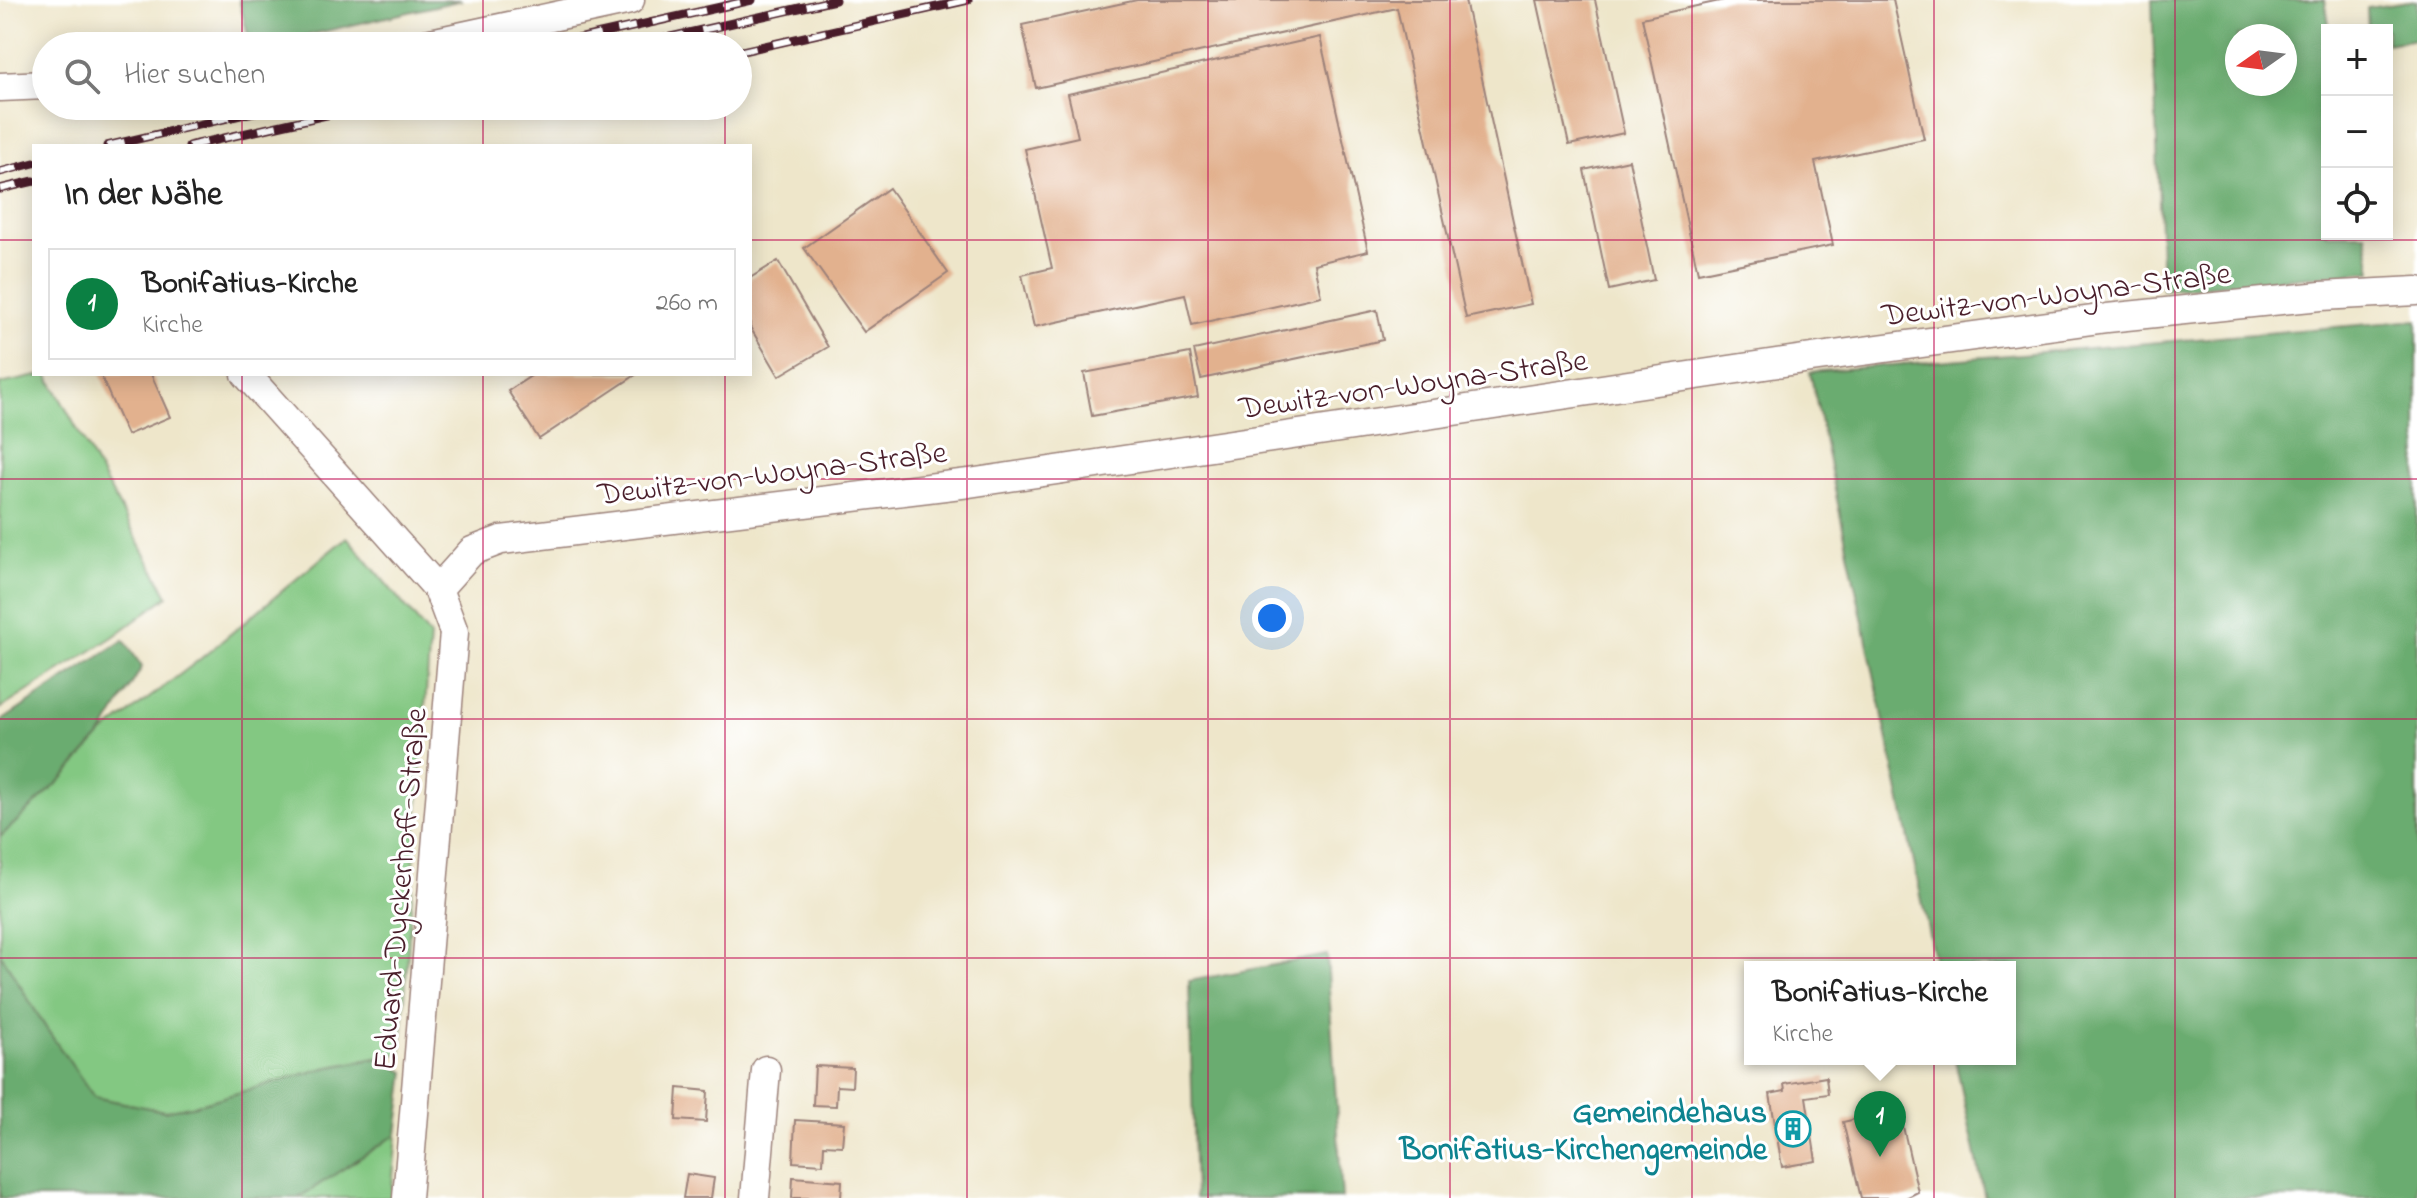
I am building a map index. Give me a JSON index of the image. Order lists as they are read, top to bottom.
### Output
{
  "streets": {
    "street": ["Dewitz-von-Woyna-Straße", "Eduard-Dyckerhoff-Straße"]
  },
  "crossings": [
    ["Dewitz-von-Woyna-Straße", "Eduard-Dyckerhoff-Straße"]
  ],
  "places": {
    "building": ["Gemeindehaus Bonifatius-Kirchengemeinde"]
  },
  "north": "left",
  "page": {
    "map_buttons": ["+", "−"],
    "search": "Hier suchen",
    "heading": "In der Nähe",
    "list": [
      {
        "mark": "1",
        "name": "Bonifatius-Kirche",
        "note": "Kirche",
        "value": "260 m"
      }
    ],
    "popup": ["Bonifatius-Kirche", "Kirche"],
    "pins": "1"
  }
}
